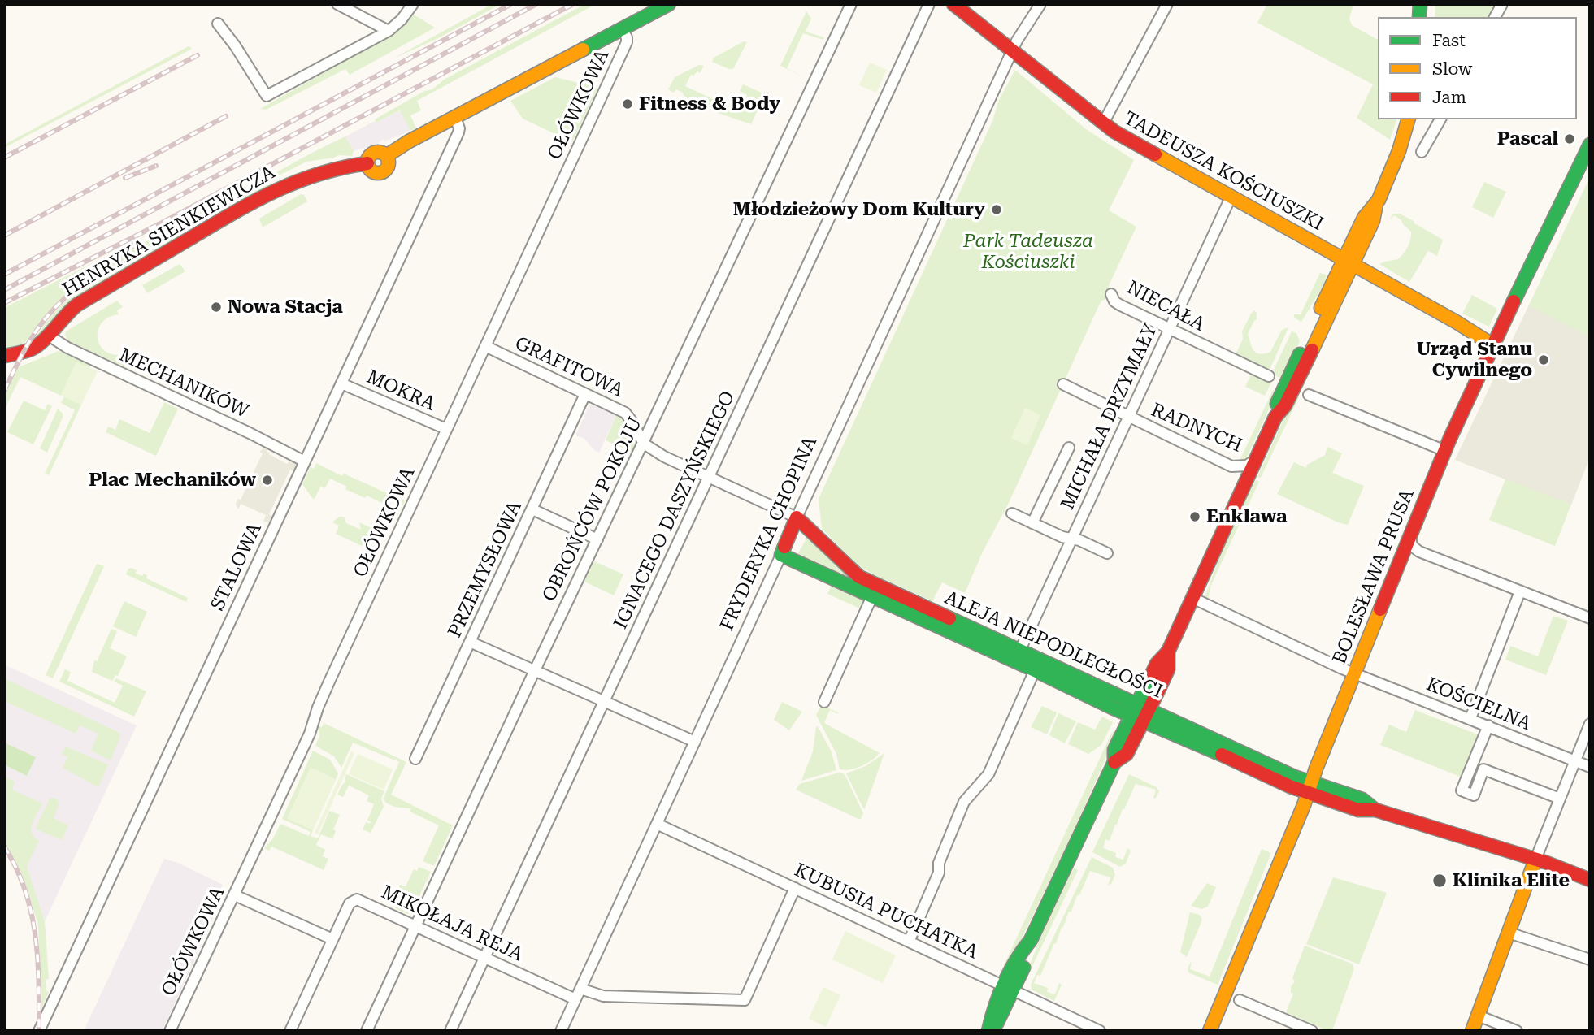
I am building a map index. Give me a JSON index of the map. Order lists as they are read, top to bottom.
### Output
{
  "streets": {
    "street": [
      "OŁÓWKOWA",
      "TADEUSZA KOŚCIUSZKI",
      "HENRYKA SIENKIEWICZA",
      "NIECAŁA",
      "GRAFITOWA",
      "MECHANIKÓW",
      "MOKRA",
      "MICHAŁA DRZYMAŁY",
      "RADNYCH",
      "OBROŃCÓW POKOJU",
      "IGNACEGO DASZYŃSKIEGO",
      "FRYDERYKA CHOPINA",
      "STALOWA",
      "PRZEMYSŁOWA",
      "BOLESŁAWA PRUSA",
      "ALEJA NIEPODLEGŁOŚCI",
      "KOŚCIELNA",
      "KUBUSIA PUCHATKA",
      "MIKOŁAJA REJA"
    ]
  },
  "crossings": [
    ["OŁÓWKOWA", "GRAFITOWA"],
    ["OŁÓWKOWA", "MOKRA"],
    ["TADEUSZA KOŚCIUSZKI", "MICHAŁA DRZYMAŁY"],
    ["TADEUSZA KOŚCIUSZKI", "FRYDERYKA CHOPINA"],
    ["TADEUSZA KOŚCIUSZKI", "BOLESŁAWA PRUSA"],
    ["HENRYKA SIENKIEWICZA", "MECHANIKÓW"],
    ["HENRYKA SIENKIEWICZA", "STALOWA"],
    ["NIECAŁA", "MICHAŁA DRZYMAŁY"],
    ["GRAFITOWA", "OBROŃCÓW POKOJU"],
    ["GRAFITOWA", "PRZEMYSŁOWA"],
    ["MECHANIKÓW", "STALOWA"],
    ["MOKRA", "STALOWA"],
    ["MICHAŁA DRZYMAŁY", "RADNYCH"],
    ["MICHAŁA DRZYMAŁY", "ALEJA NIEPODLEGŁOŚCI"],
    ["OBROŃCÓW POKOJU", "MIKOŁAJA REJA"],
    ["IGNACEGO DASZYŃSKIEGO", "MIKOŁAJA REJA"],
    ["FRYDERYKA CHOPINA", "ALEJA NIEPODLEGŁOŚCI"],
    ["FRYDERYKA CHOPINA", "KUBUSIA PUCHATKA"],
    ["FRYDERYKA CHOPINA", "MIKOŁAJA REJA"],
    ["BOLESŁAWA PRUSA", "ALEJA NIEPODLEGŁOŚCI"],
    ["BOLESŁAWA PRUSA", "KOŚCIELNA"]
  ],
  "parks": ["Park Tadeusza Kościuszki"],
  "places": [
    "Fitness & Body",
    "Pascal",
    "Młodzieżowy Dom Kultury",
    "Nowa Stacja",
    "Urząd Stanu Cywilnego",
    "Plac Mechaników",
    "Enklawa",
    "Klinika Elite"
  ],
  "legend": ["Fast", "Slow", "Jam"]
}
